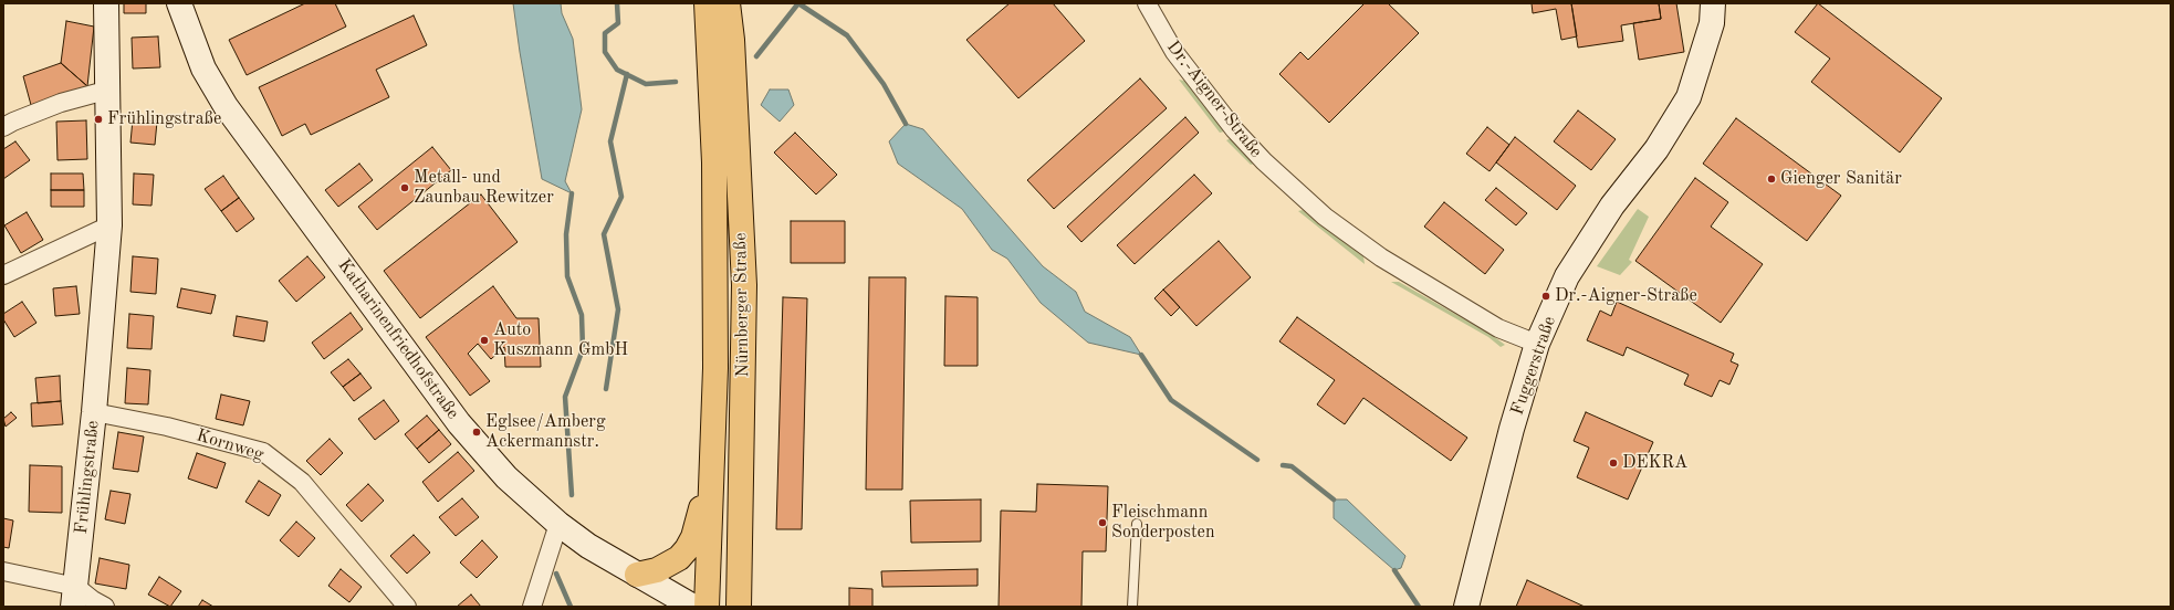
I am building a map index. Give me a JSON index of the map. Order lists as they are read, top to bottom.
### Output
{
  "streets": {
    "main road": ["Nürnberger Straße"],
    "street": [
      "Dr.-Aigner-Straße",
      "Katharinenfriedhofstraße",
      "Fuggerstraße",
      "Kornweg",
      "Frühlingstraße"
    ]
  },
  "crossings": [
    ["Dr.-Aigner-Straße", "Fuggerstraße"],
    ["Kornweg", "Frühlingstraße"]
  ],
  "places": [
    "Frühlingstraße",
    "Gienger Sanitär",
    "Metall- und Zaunbau Rewitzer",
    "Dr.-Aigner-Straße",
    "Auto Kuszmann GmbH",
    "Eglsee/Amberg Ackermannstr.",
    "DEKRA",
    "Fleischmann Sonderposten"
  ]
}
